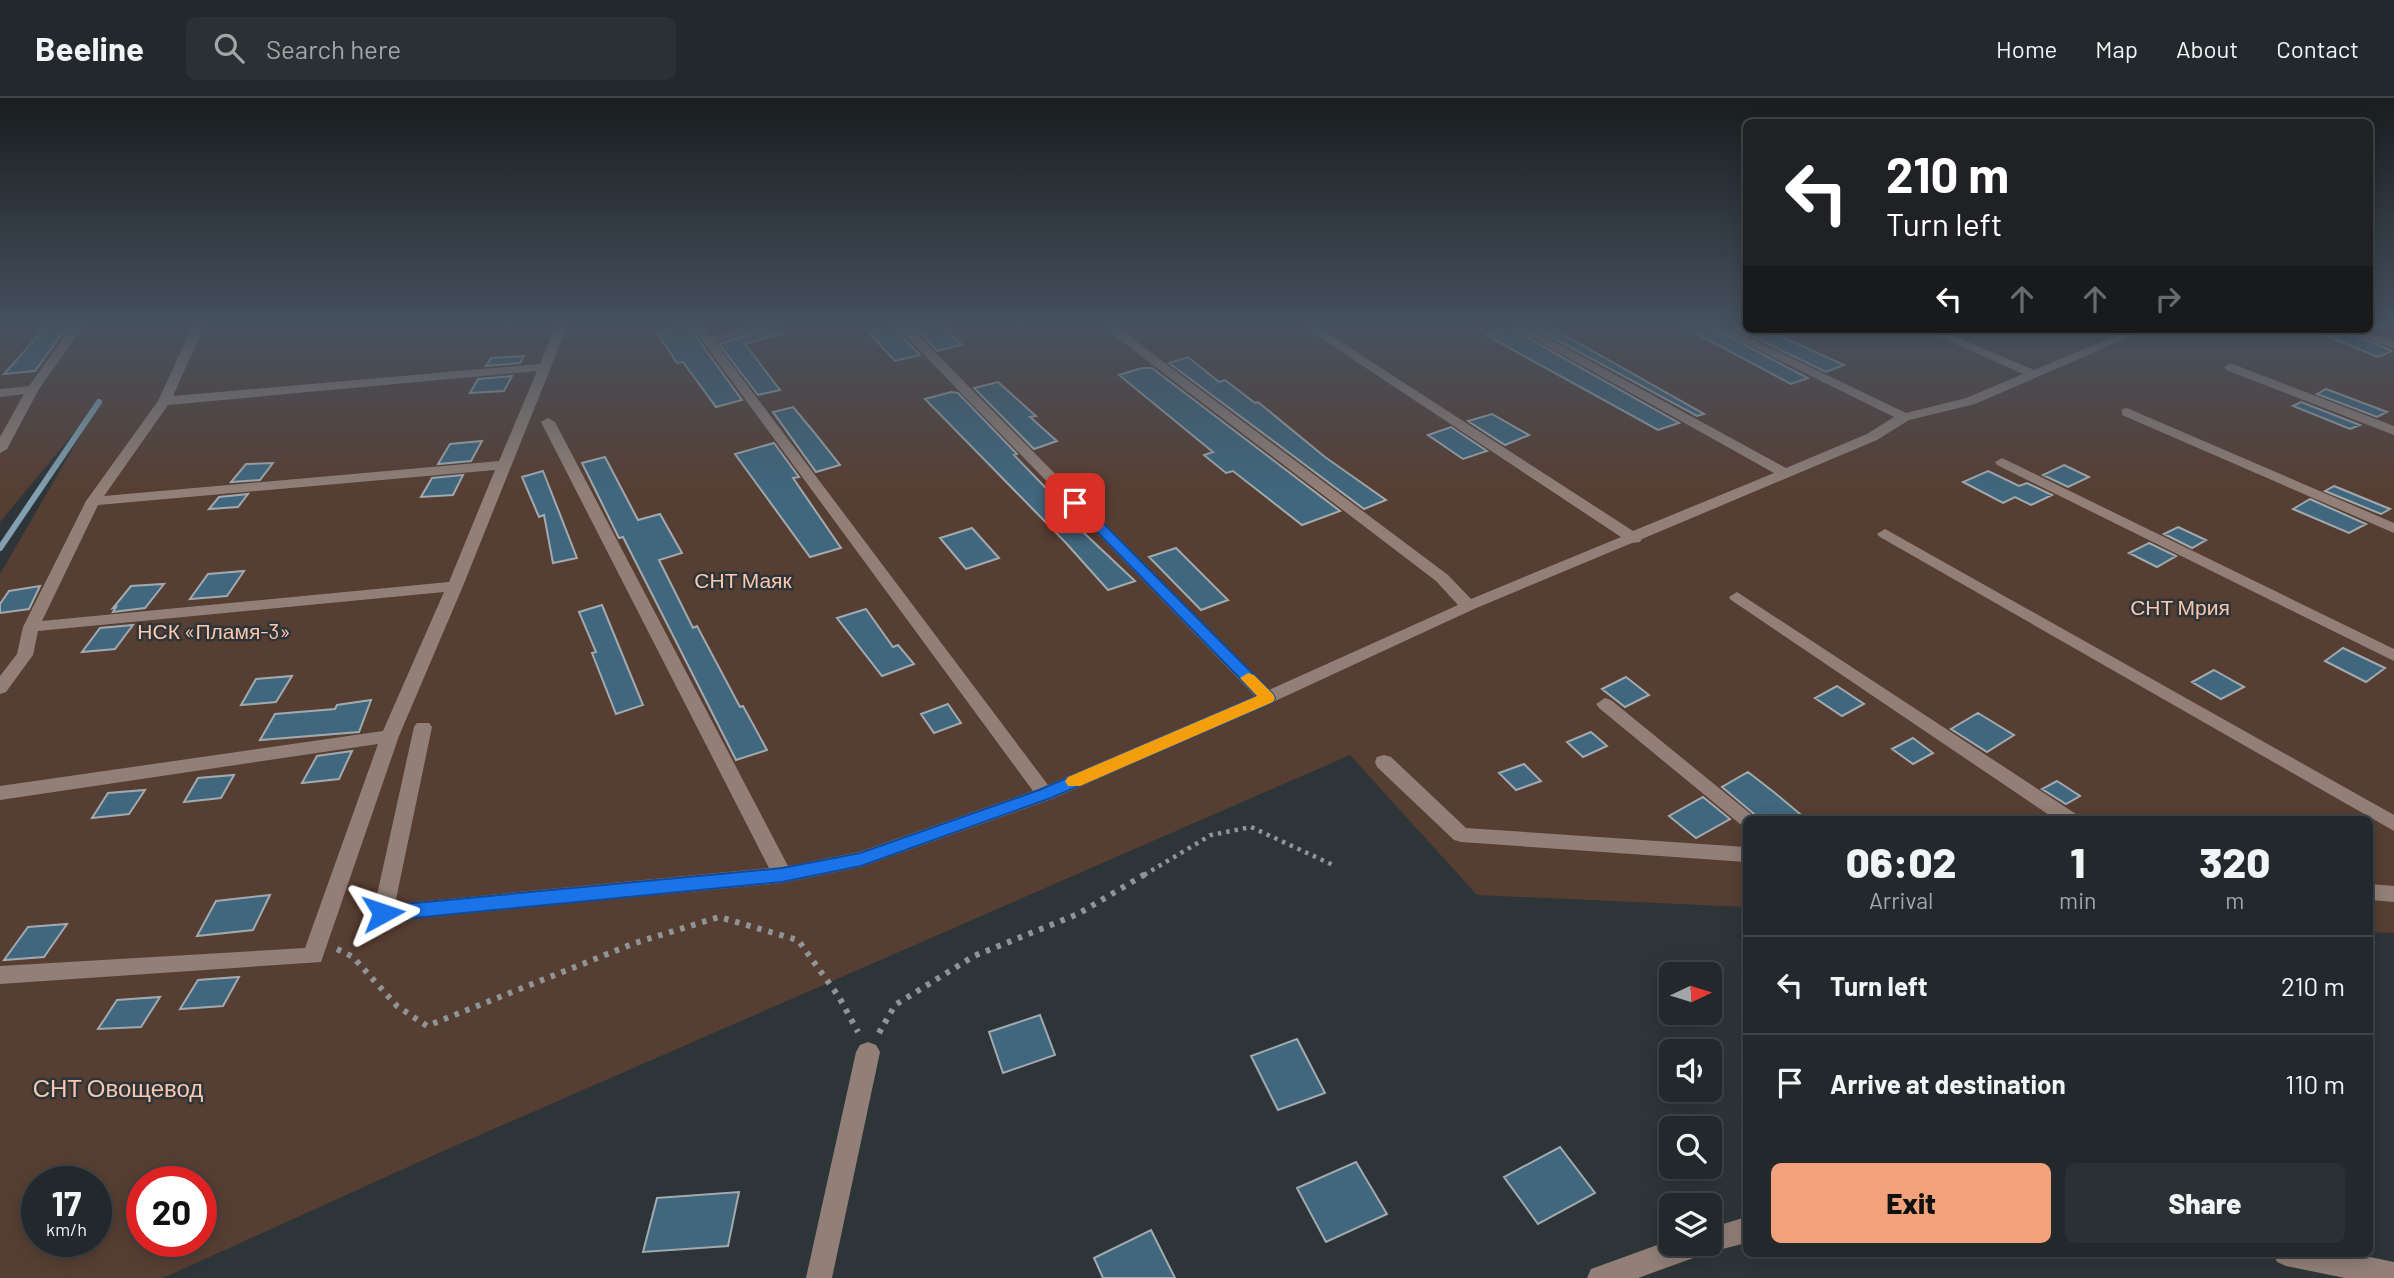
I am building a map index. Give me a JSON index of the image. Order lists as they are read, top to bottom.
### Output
{
  "parks": [
    "СНТ Маяк",
    "СНТ Мрия",
    "НСК «Пламя-3»",
    "СНТ Овощевод"
  ],
  "north": "right",
  "page": {
    "header": "Beeline",
    "search": "Search here",
    "nav": [
      "Home",
      "Map",
      "About",
      "Contact"
    ],
    "turn": ["210 m", "Turn left"],
    "eta": [
      "06:02",
      "Arrival",
      "1",
      "min",
      "320",
      "m"
    ],
    "list": [
      {
        "name": "Turn left",
        "value": "210 m"
      },
      {
        "name": "Arrive at destination",
        "value": "110 m"
      }
    ],
    "buttons": ["Exit", "Share"],
    "speed": "17 km/h",
    "limit": "20"
  }
}
